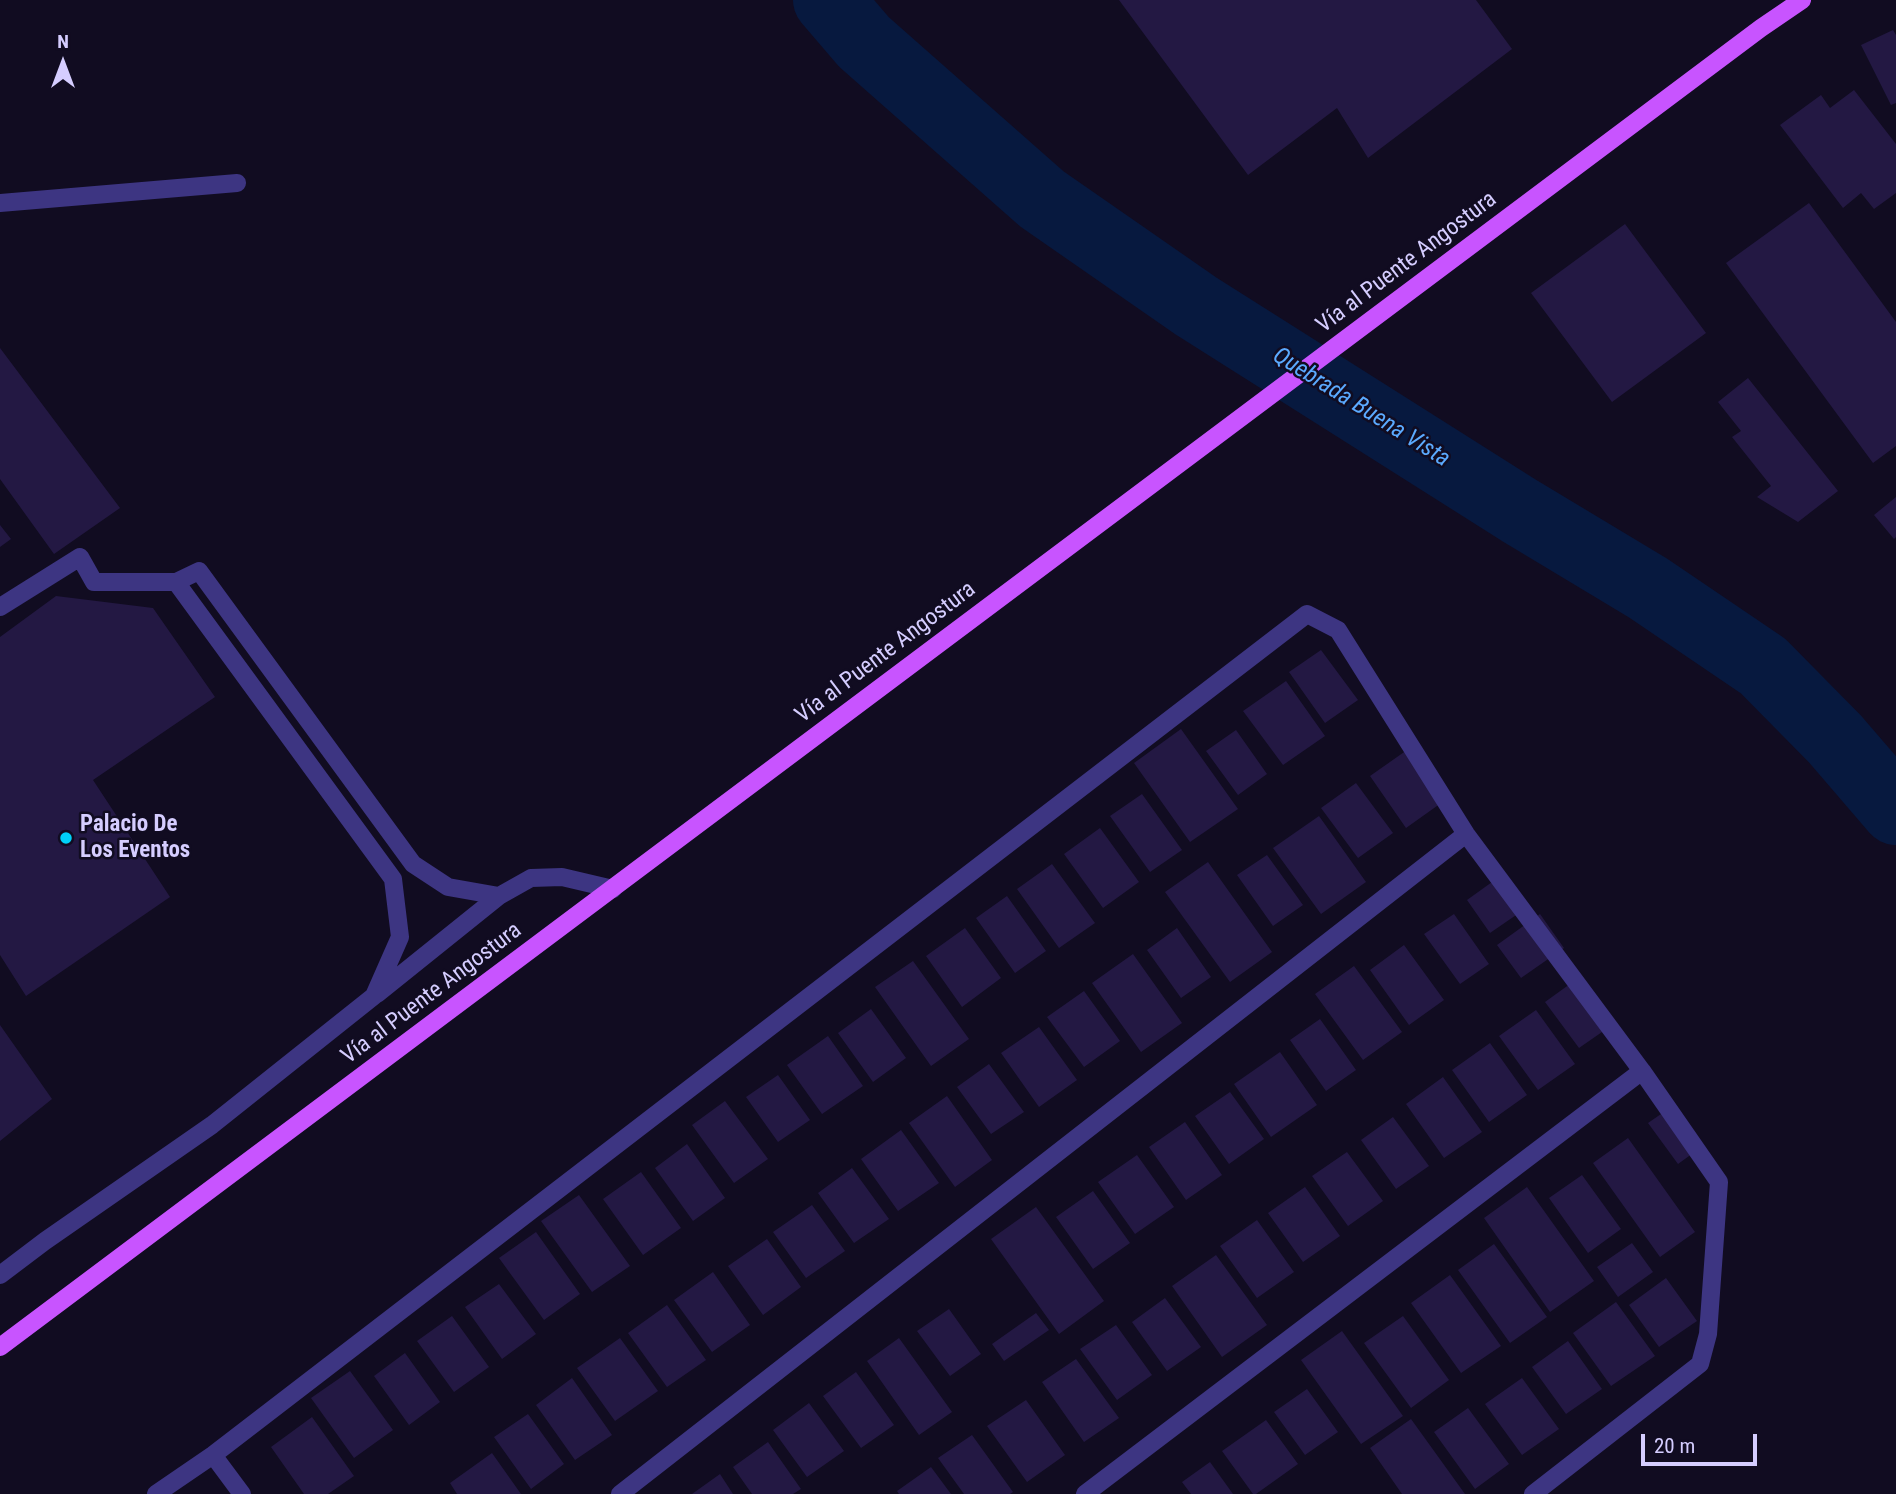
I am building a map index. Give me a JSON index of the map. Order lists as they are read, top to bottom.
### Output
{
  "streets": {
    "main road": ["Vía al Puente Angostura"]
  },
  "water": ["Quebrada Buena Vista"],
  "places": ["Palacio De Los Eventos"],
  "scale_bar": "20 m",
  "north": "top"
}
